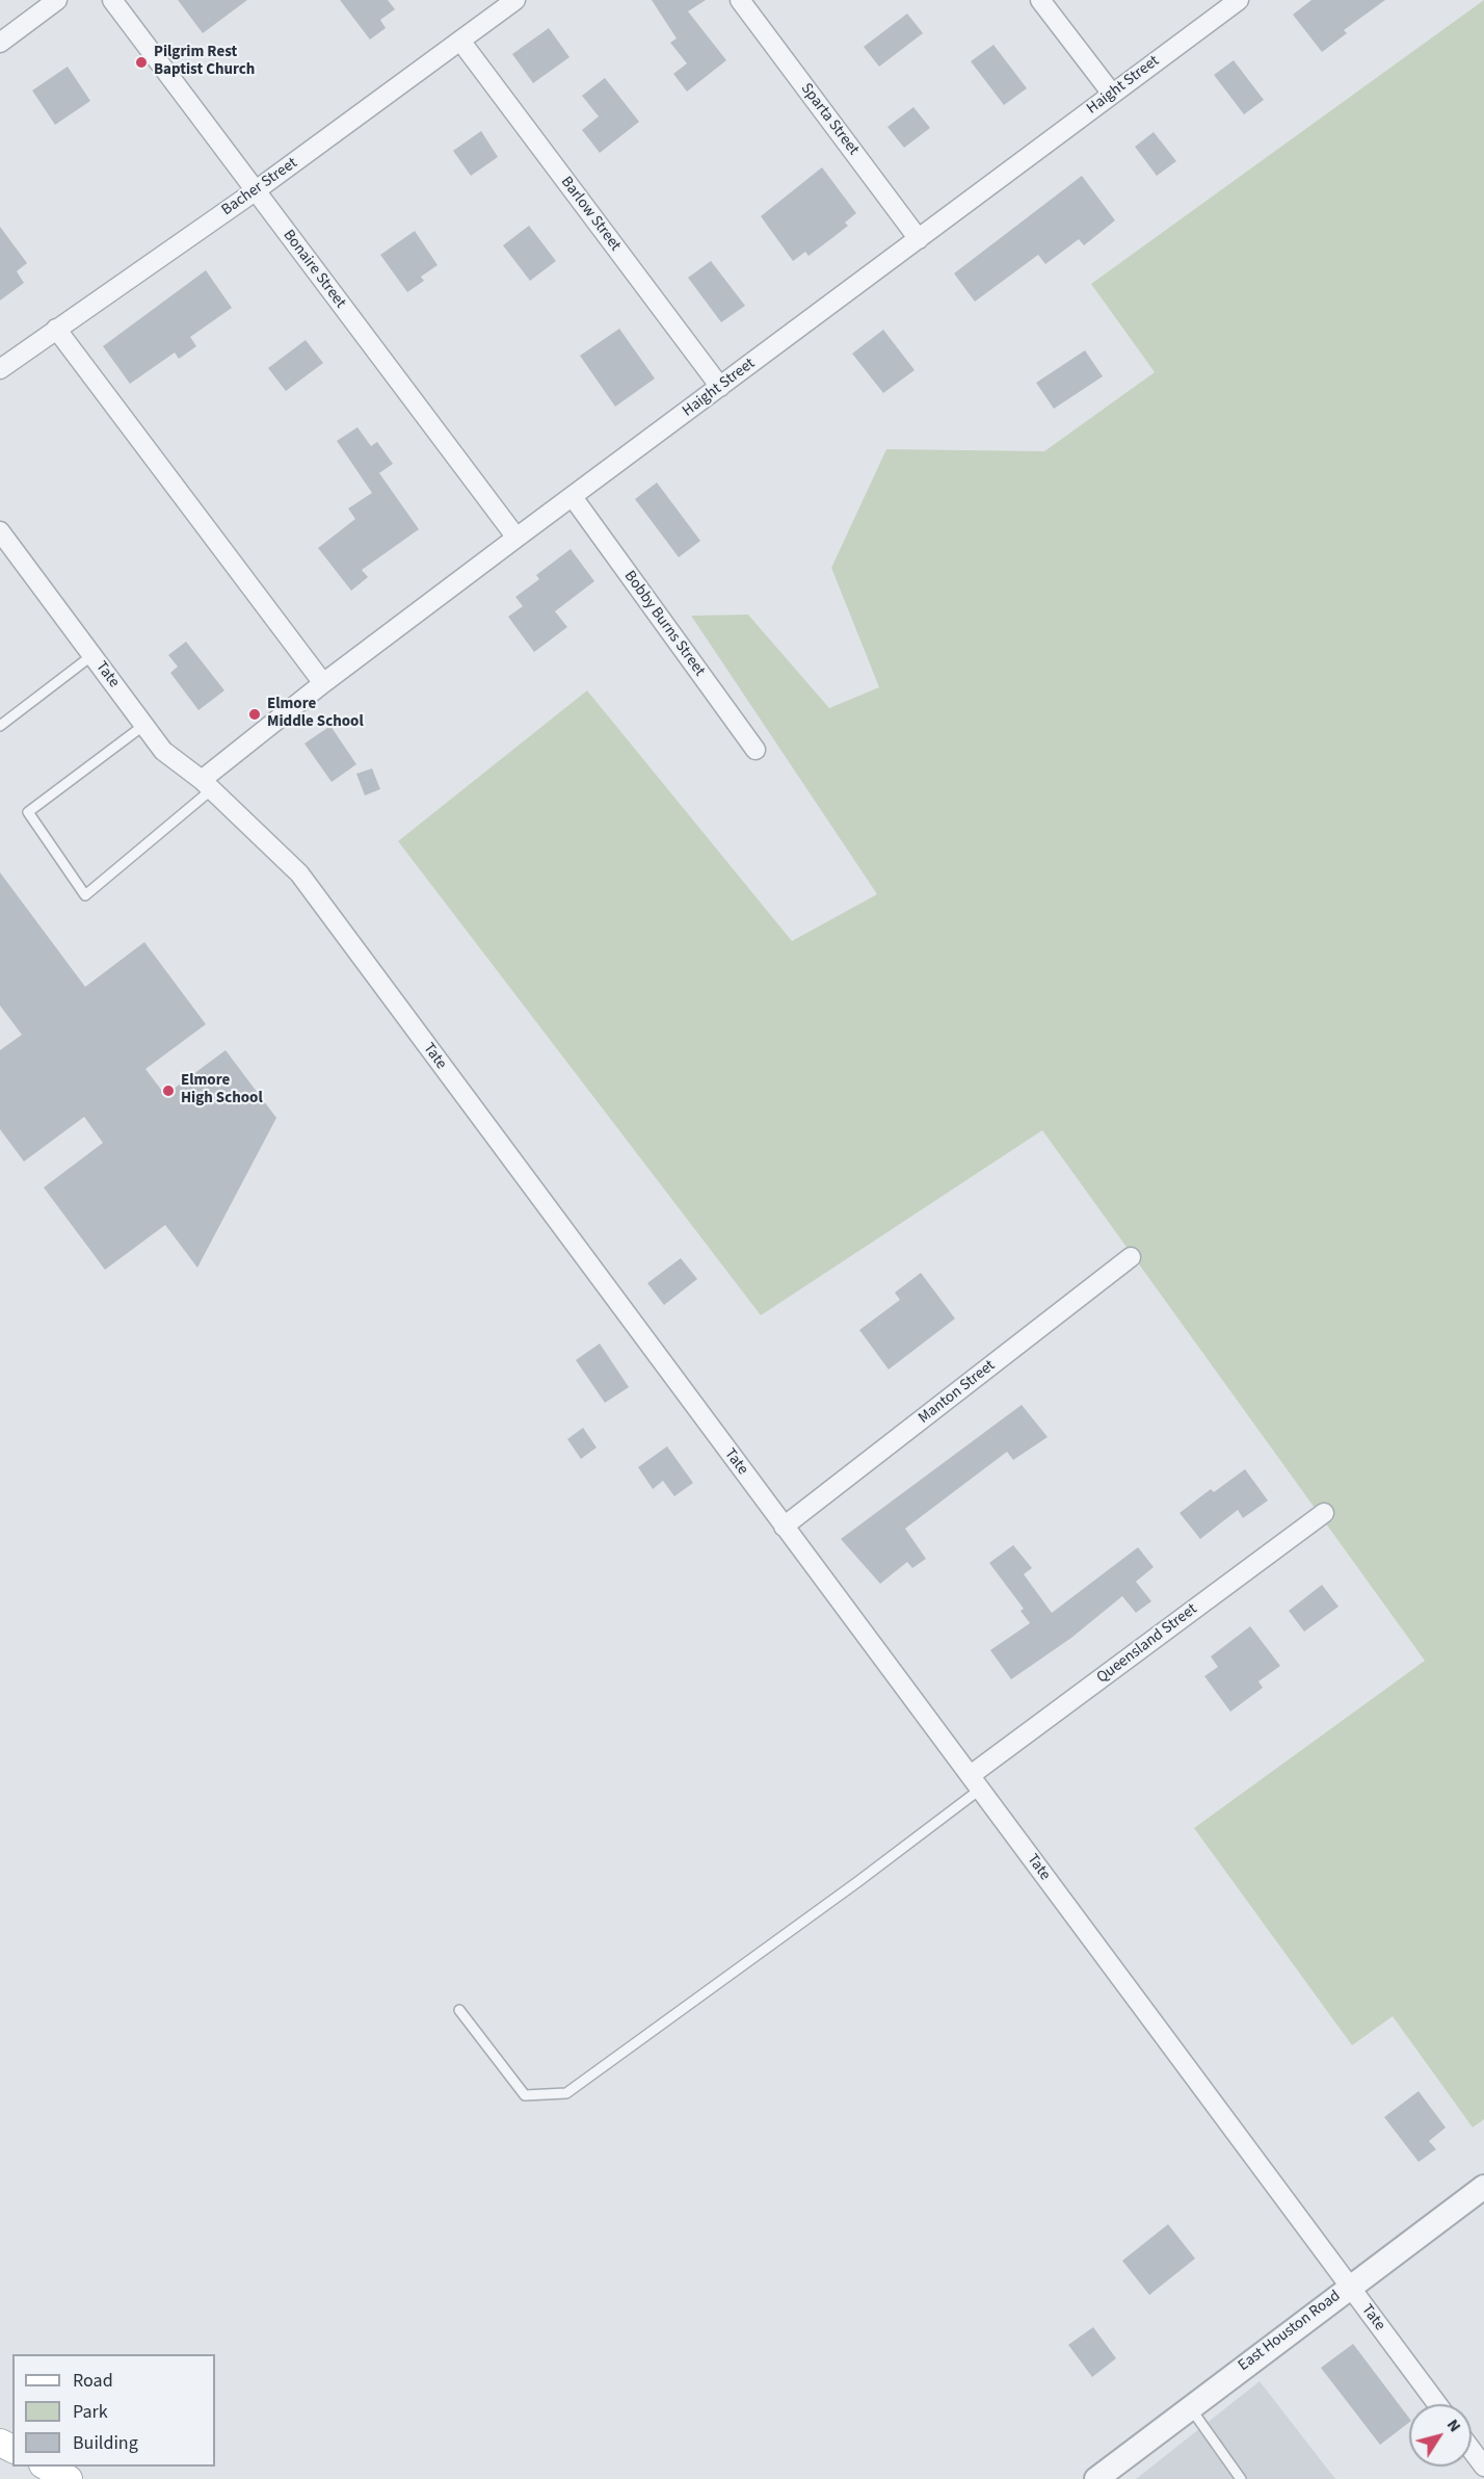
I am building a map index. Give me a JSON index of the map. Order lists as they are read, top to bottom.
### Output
{
  "streets": {
    "street": [
      "Haight Street",
      "Sparta Street",
      "Bacher Street",
      "Barlow Street",
      "Bonaire Street",
      "Bobby Burns Street",
      "Tate",
      "Manton Street",
      "Queensland Street",
      "East Houston Road"
    ]
  },
  "crossings": [
    ["Haight Street", "Sparta Street"],
    ["Haight Street", "Barlow Street"],
    ["Haight Street", "Bonaire Street"],
    ["Haight Street", "Bobby Burns Street"],
    ["Haight Street", "Tate"],
    ["Bacher Street", "Barlow Street"],
    ["Bacher Street", "Bonaire Street"],
    ["Tate", "Manton Street"],
    ["Tate", "Queensland Street"],
    ["Tate", "East Houston Road"]
  ],
  "places": ["Pilgrim Rest Baptist Church", "Elmore Middle School", "Elmore High School"],
  "legend": ["Road", "Park", "Building"],
  "north": "top right"
}
